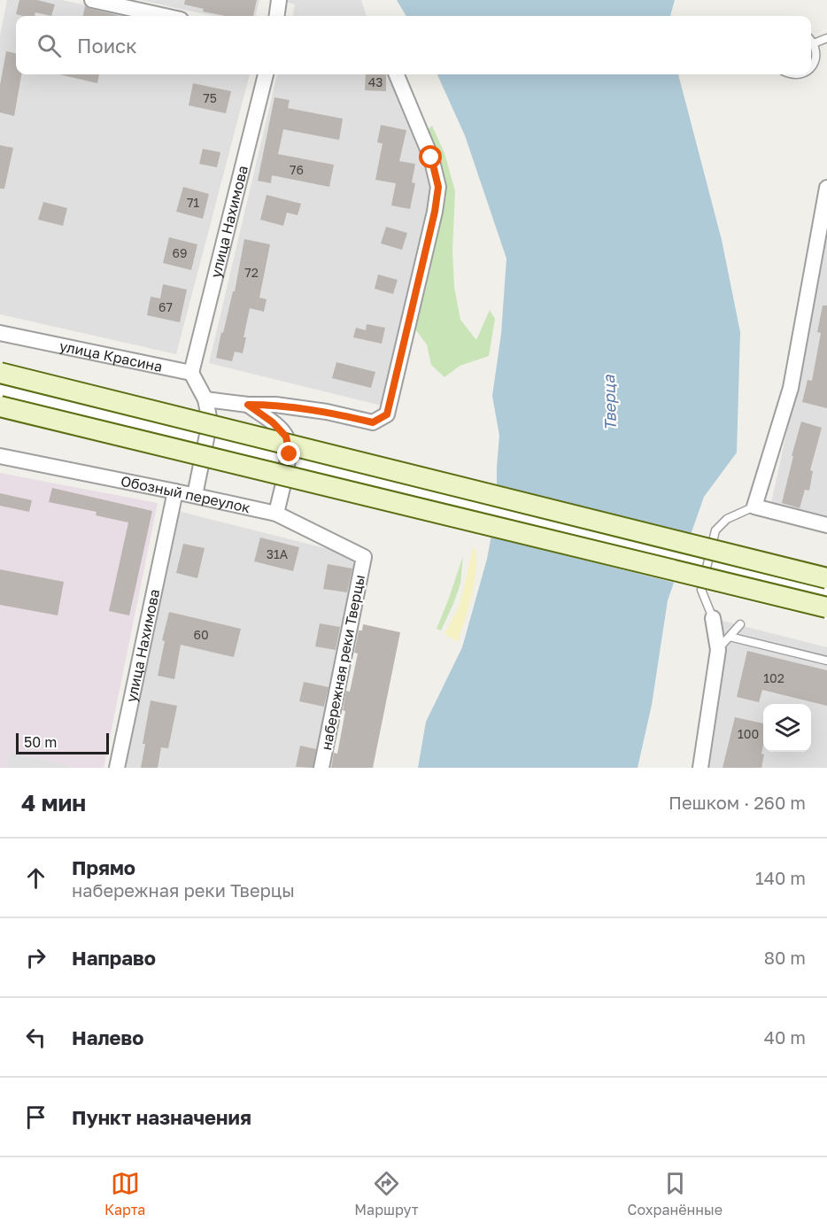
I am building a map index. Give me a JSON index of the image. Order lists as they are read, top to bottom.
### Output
{
  "streets": {
    "street": [
      "улица Нахимова",
      "улица Красина",
      "Обозный переулок",
      "набережная реки Тверцы"
    ]
  },
  "crossings": [
    ["улица Нахимова", "улица Красина"],
    ["улица Нахимова", "Обозный переулок"],
    ["Обозный переулок", "набережная реки Тверцы"]
  ],
  "water": ["Тверца"],
  "house_numbers": [
    "43",
    "75",
    "76",
    "71",
    "69",
    "72",
    "67",
    "31А",
    "60",
    "102",
    "100"
  ],
  "scale_bar": "50 m",
  "page": {
    "search": "Поиск",
    "scale": "50 m",
    "heading": ["4 мин", "Пешком · 260 m"],
    "list": [
      ["Прямо", "набережная реки Тверцы", "140 m"],
      ["Направо", "80 m"],
      ["Налево", "40 m"],
      "Пункт назначения"
    ],
    "nav": ["Карта", "Маршрут", "Сохранённые"]
  }
}
